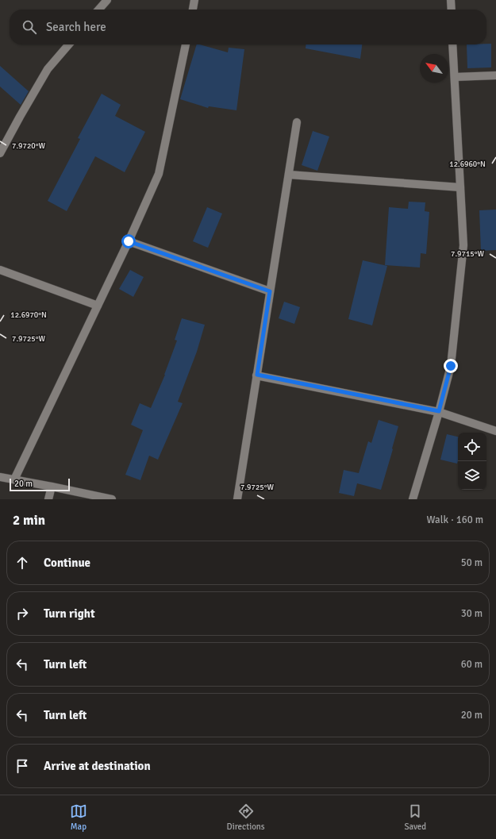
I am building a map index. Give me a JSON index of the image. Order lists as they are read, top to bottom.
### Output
{
  "scale_bar": "20 m",
  "north": "top left",
  "page": {
    "search": "Search here",
    "scale": "20 m",
    "heading": ["2 min", "Walk · 160 m"],
    "list": [
      ["Continue", "50 m"],
      ["Turn right", "30 m"],
      ["Turn left", "60 m"],
      ["Turn left", "20 m"],
      "Arrive at destination"
    ],
    "nav": ["Map", "Directions", "Saved"]
  },
  "coordinates": [
    "7.9720°W",
    "12.6960°N",
    "7.9715°W",
    "12.6970°N",
    "7.9725°W"
  ]
}
